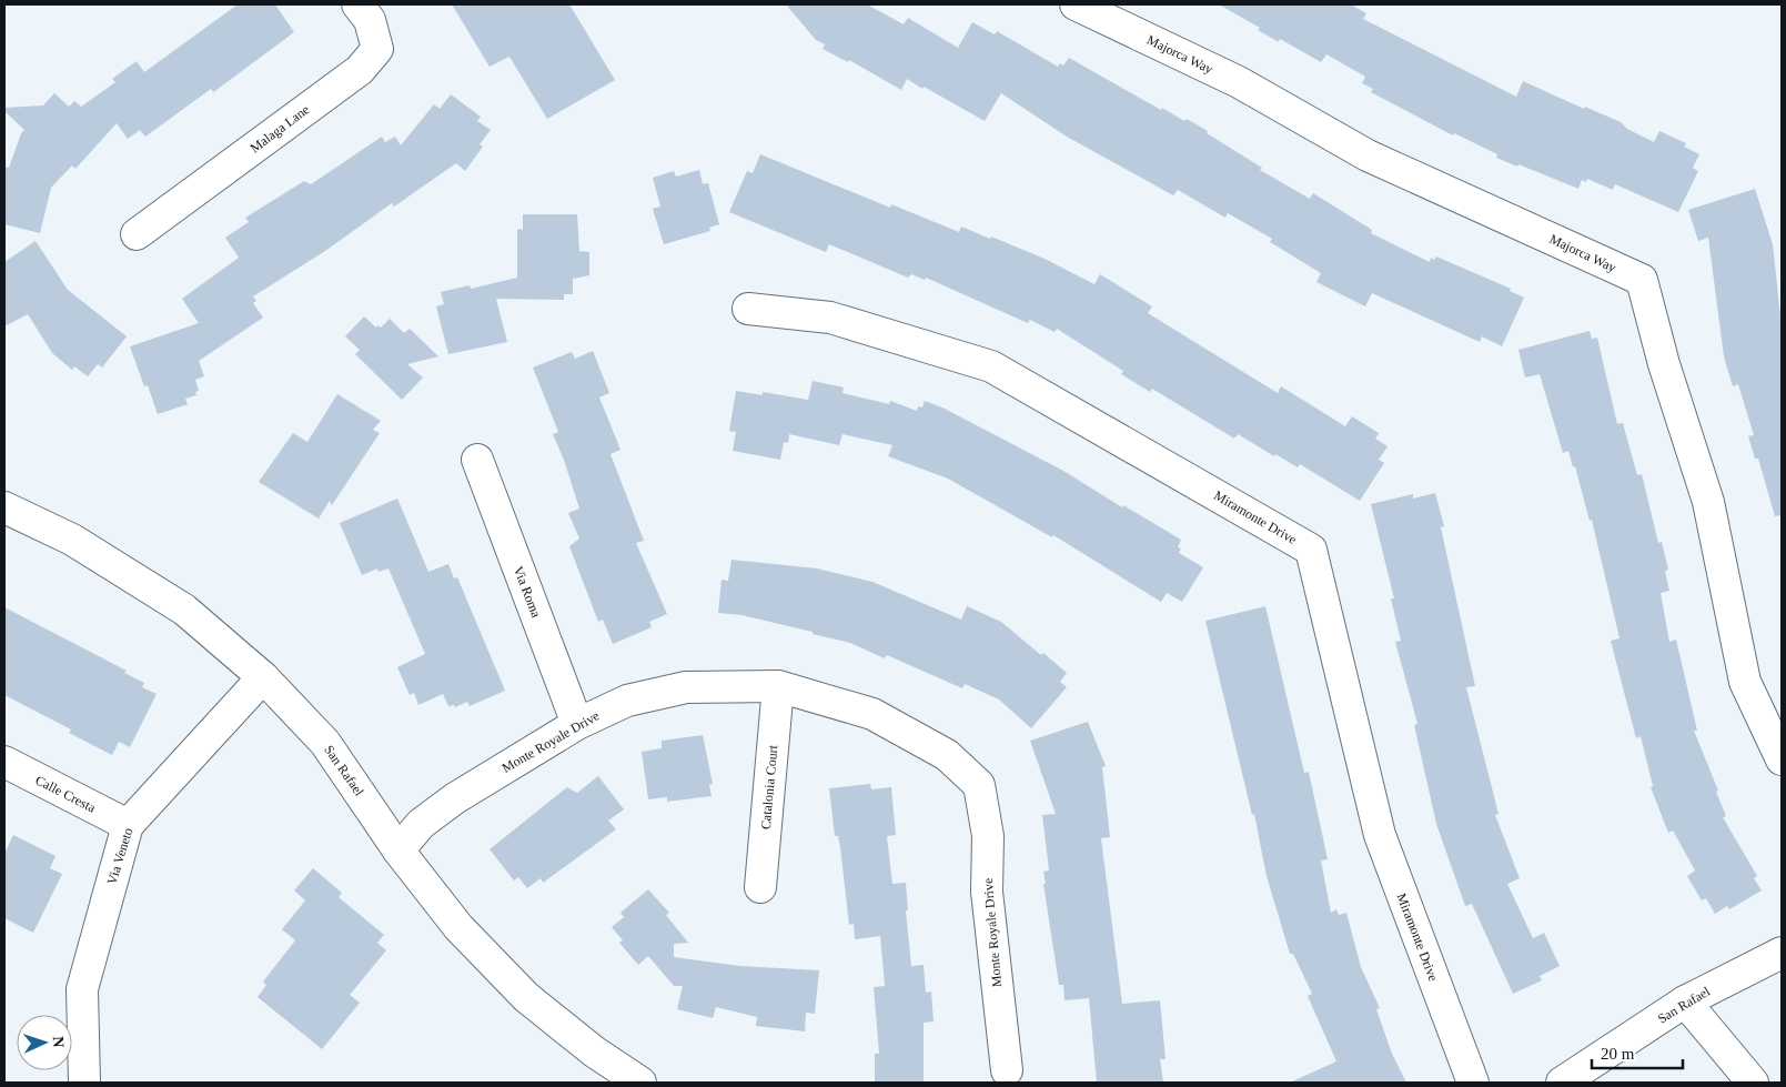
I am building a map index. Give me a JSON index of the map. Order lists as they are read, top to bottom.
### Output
{
  "streets": {
    "street": [
      "Majorca Way",
      "Malaga Lane",
      "Miramonte Drive",
      "Via Roma",
      "Monte Royale Drive",
      "San Rafael",
      "Catalonia Court",
      "Calle Cresta",
      "Via Veneto"
    ]
  },
  "crossings": [
    ["Via Roma", "Monte Royale Drive"],
    ["Monte Royale Drive", "San Rafael"],
    ["Monte Royale Drive", "Catalonia Court"],
    ["San Rafael", "Via Veneto"],
    ["Calle Cresta", "Via Veneto"]
  ],
  "scale_bar": "20 m",
  "north": "right"
}
